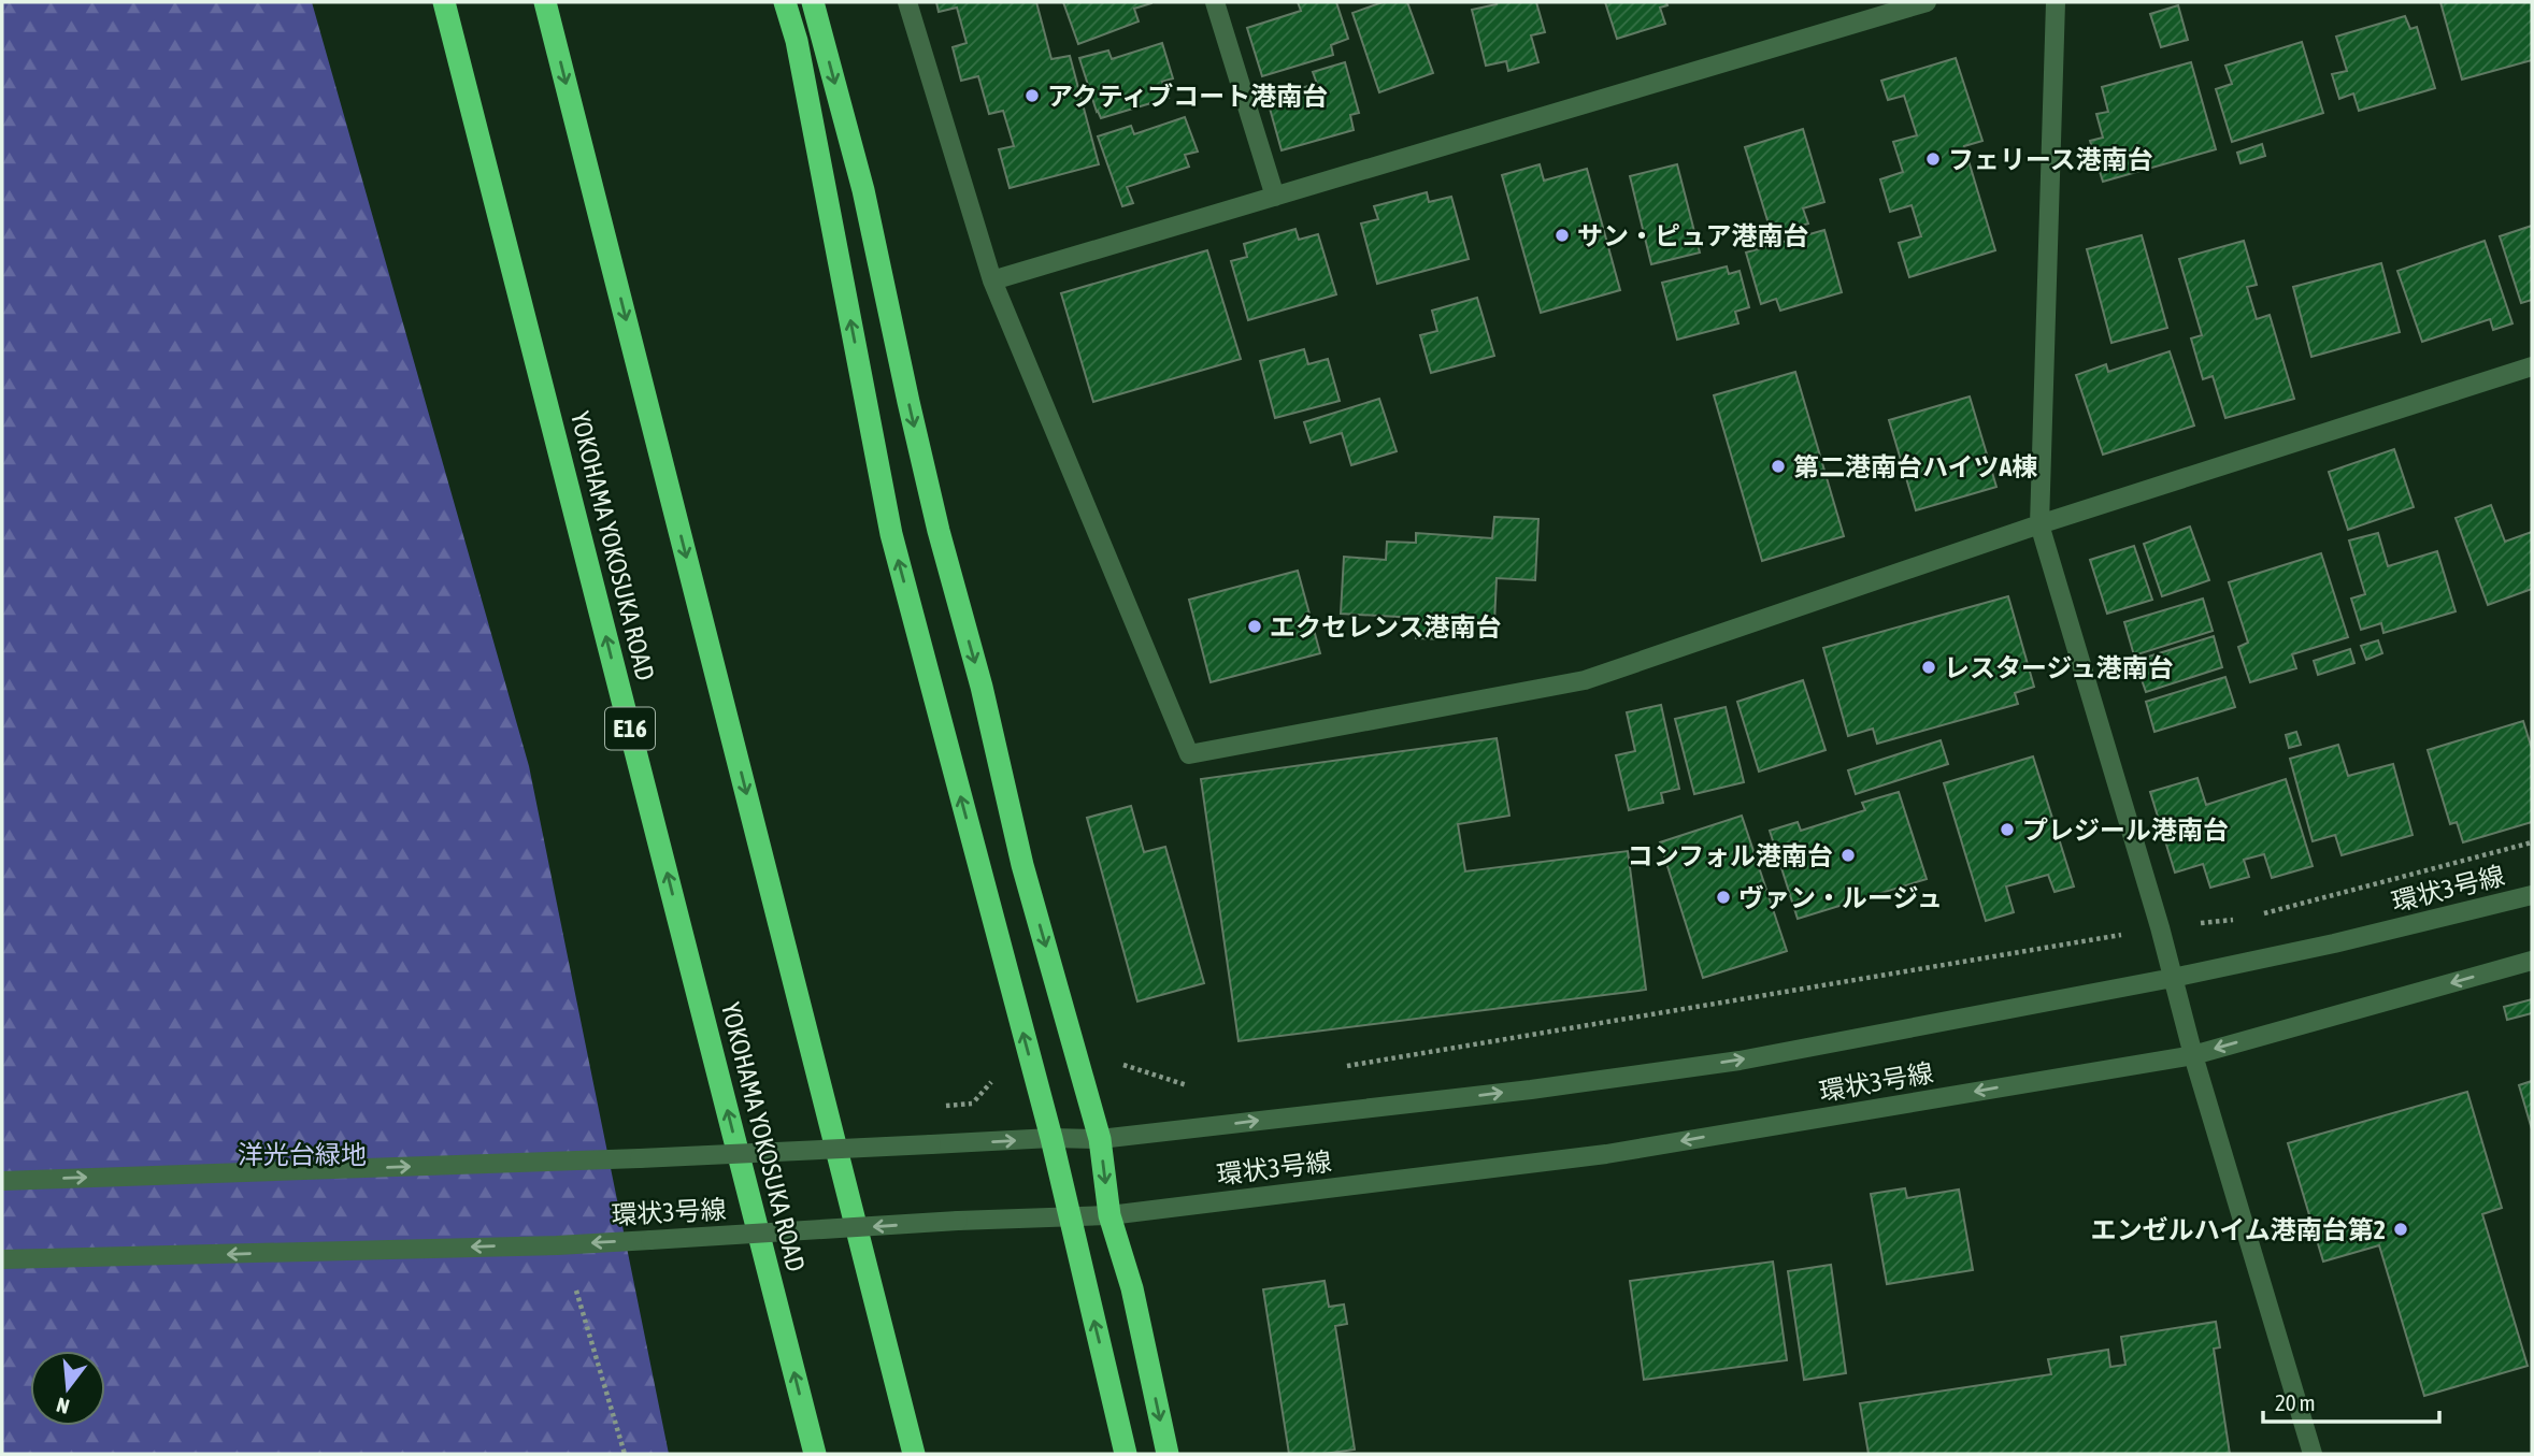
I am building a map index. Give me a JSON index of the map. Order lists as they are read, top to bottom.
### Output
{
  "streets": {
    "highway": ["YOKOHAMA YOKOSUKA ROAD", "E16"],
    "street": ["環状3号線"]
  },
  "parks": ["洋光台緑地"],
  "places": [
    "アクティブコート港南台",
    "フェリース港南台",
    "サン・ピュア港南台",
    "第二港南台ハイツA棟",
    "エクセレンス港南台",
    "レスタージュ港南台",
    "プレジール港南台",
    "コンフォル港南台",
    "ヴァン・ルージュ",
    "エンゼルハイム港南台第2"
  ],
  "scale_bar": "20 m",
  "north": "bottom"
}
